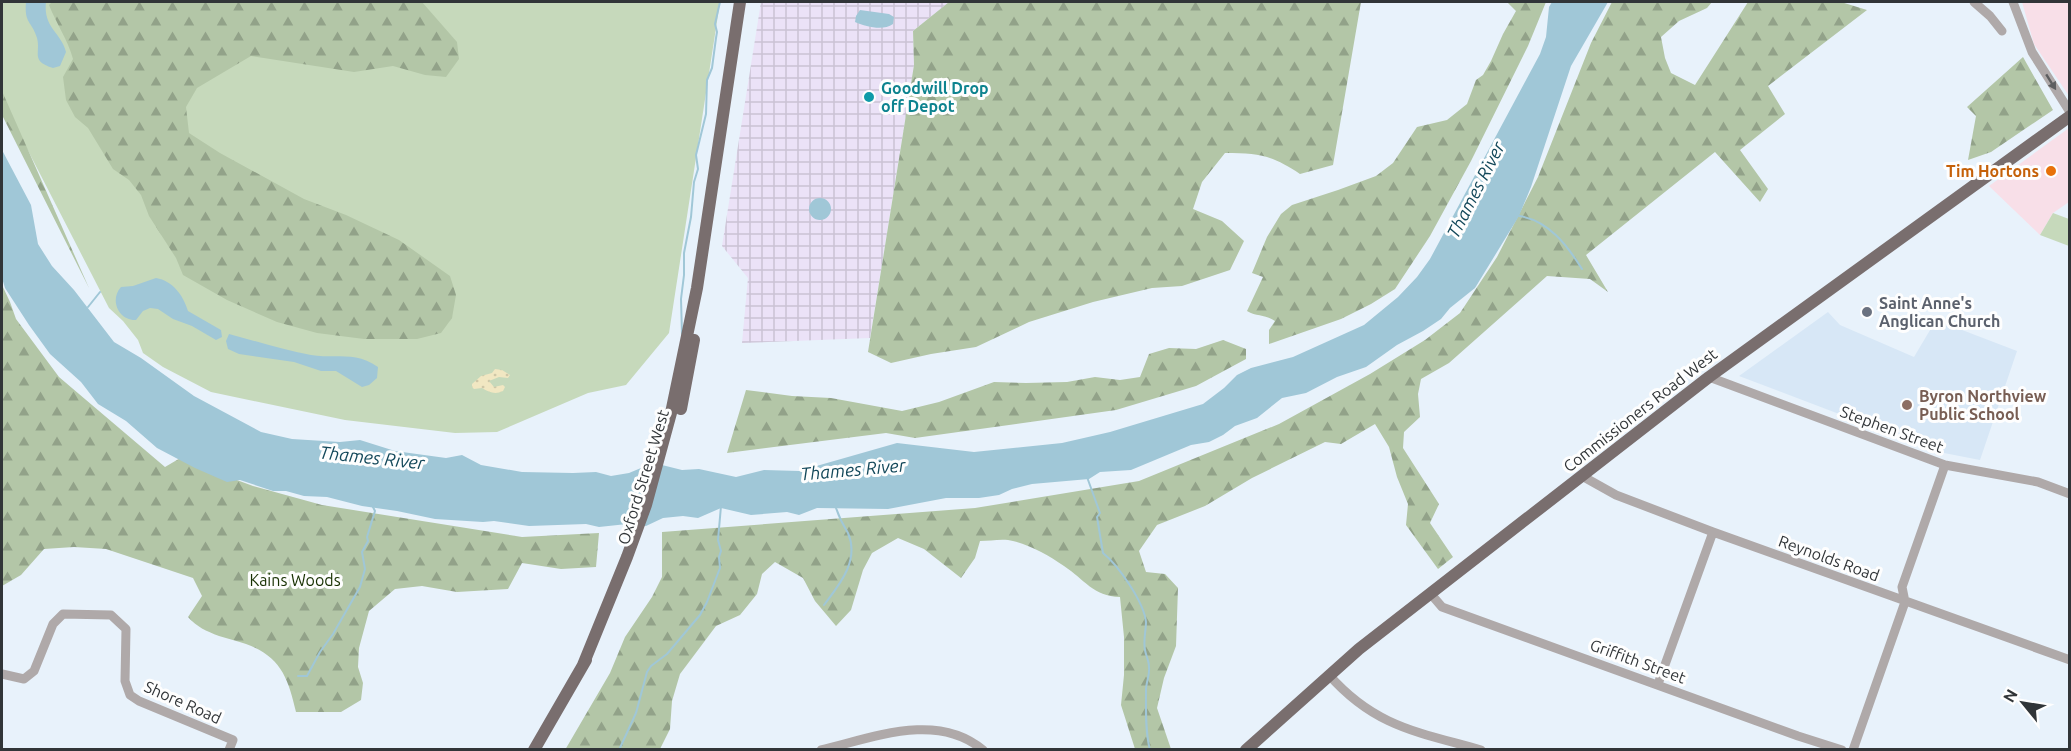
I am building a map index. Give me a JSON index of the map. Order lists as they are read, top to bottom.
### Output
{
  "streets": {
    "main road": ["Commissioners Road West", "Oxford Street West"],
    "street": [
      "Stephen Street",
      "Reynolds Road",
      "Griffith Street",
      "Shore Road"
    ]
  },
  "crossings": [
    ["Commissioners Road West", "Stephen Street"],
    ["Commissioners Road West", "Reynolds Road"],
    ["Commissioners Road West", "Griffith Street"]
  ],
  "water": ["Thames River"],
  "parks": ["Kains Woods"],
  "places": [
    "Goodwill Drop off Depot",
    "Tim Hortons",
    "Saint Anne's Anglican Church",
    "Byron Northview Public School"
  ],
  "north": "top left"
}
